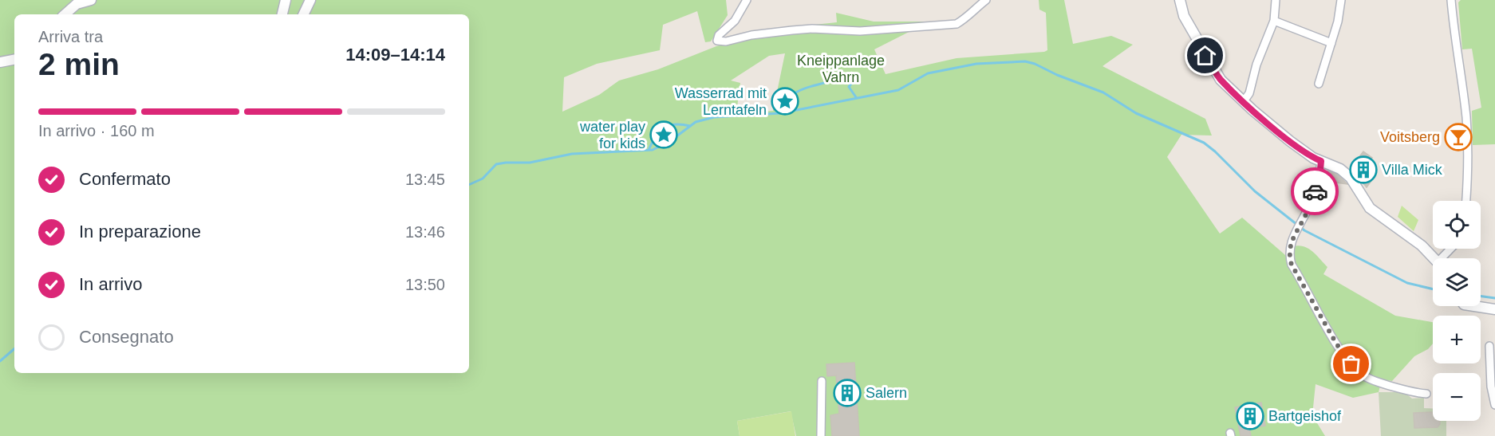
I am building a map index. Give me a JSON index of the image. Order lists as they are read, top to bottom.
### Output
{
  "parks": ["Kneippanlage Vahrn"],
  "places": {
    "place": ["Wasserrad mit Lerntafeln", "water play for kids"],
    "bar": ["Voitsberg"],
    "building": ["Villa Mick", "Salern", "Bartgeishof"]
  },
  "page": {
    "heading": ["2 min", "Arriva tra", "14:09–14:14"],
    "bar": "In arrivo · 160 m",
    "list": [
      ["Confermato", "13:45"],
      ["In preparazione", "13:46"],
      ["In arrivo", "13:50"],
      "Consegnato"
    ],
    "map_buttons": ["+", "−"]
  }
}
